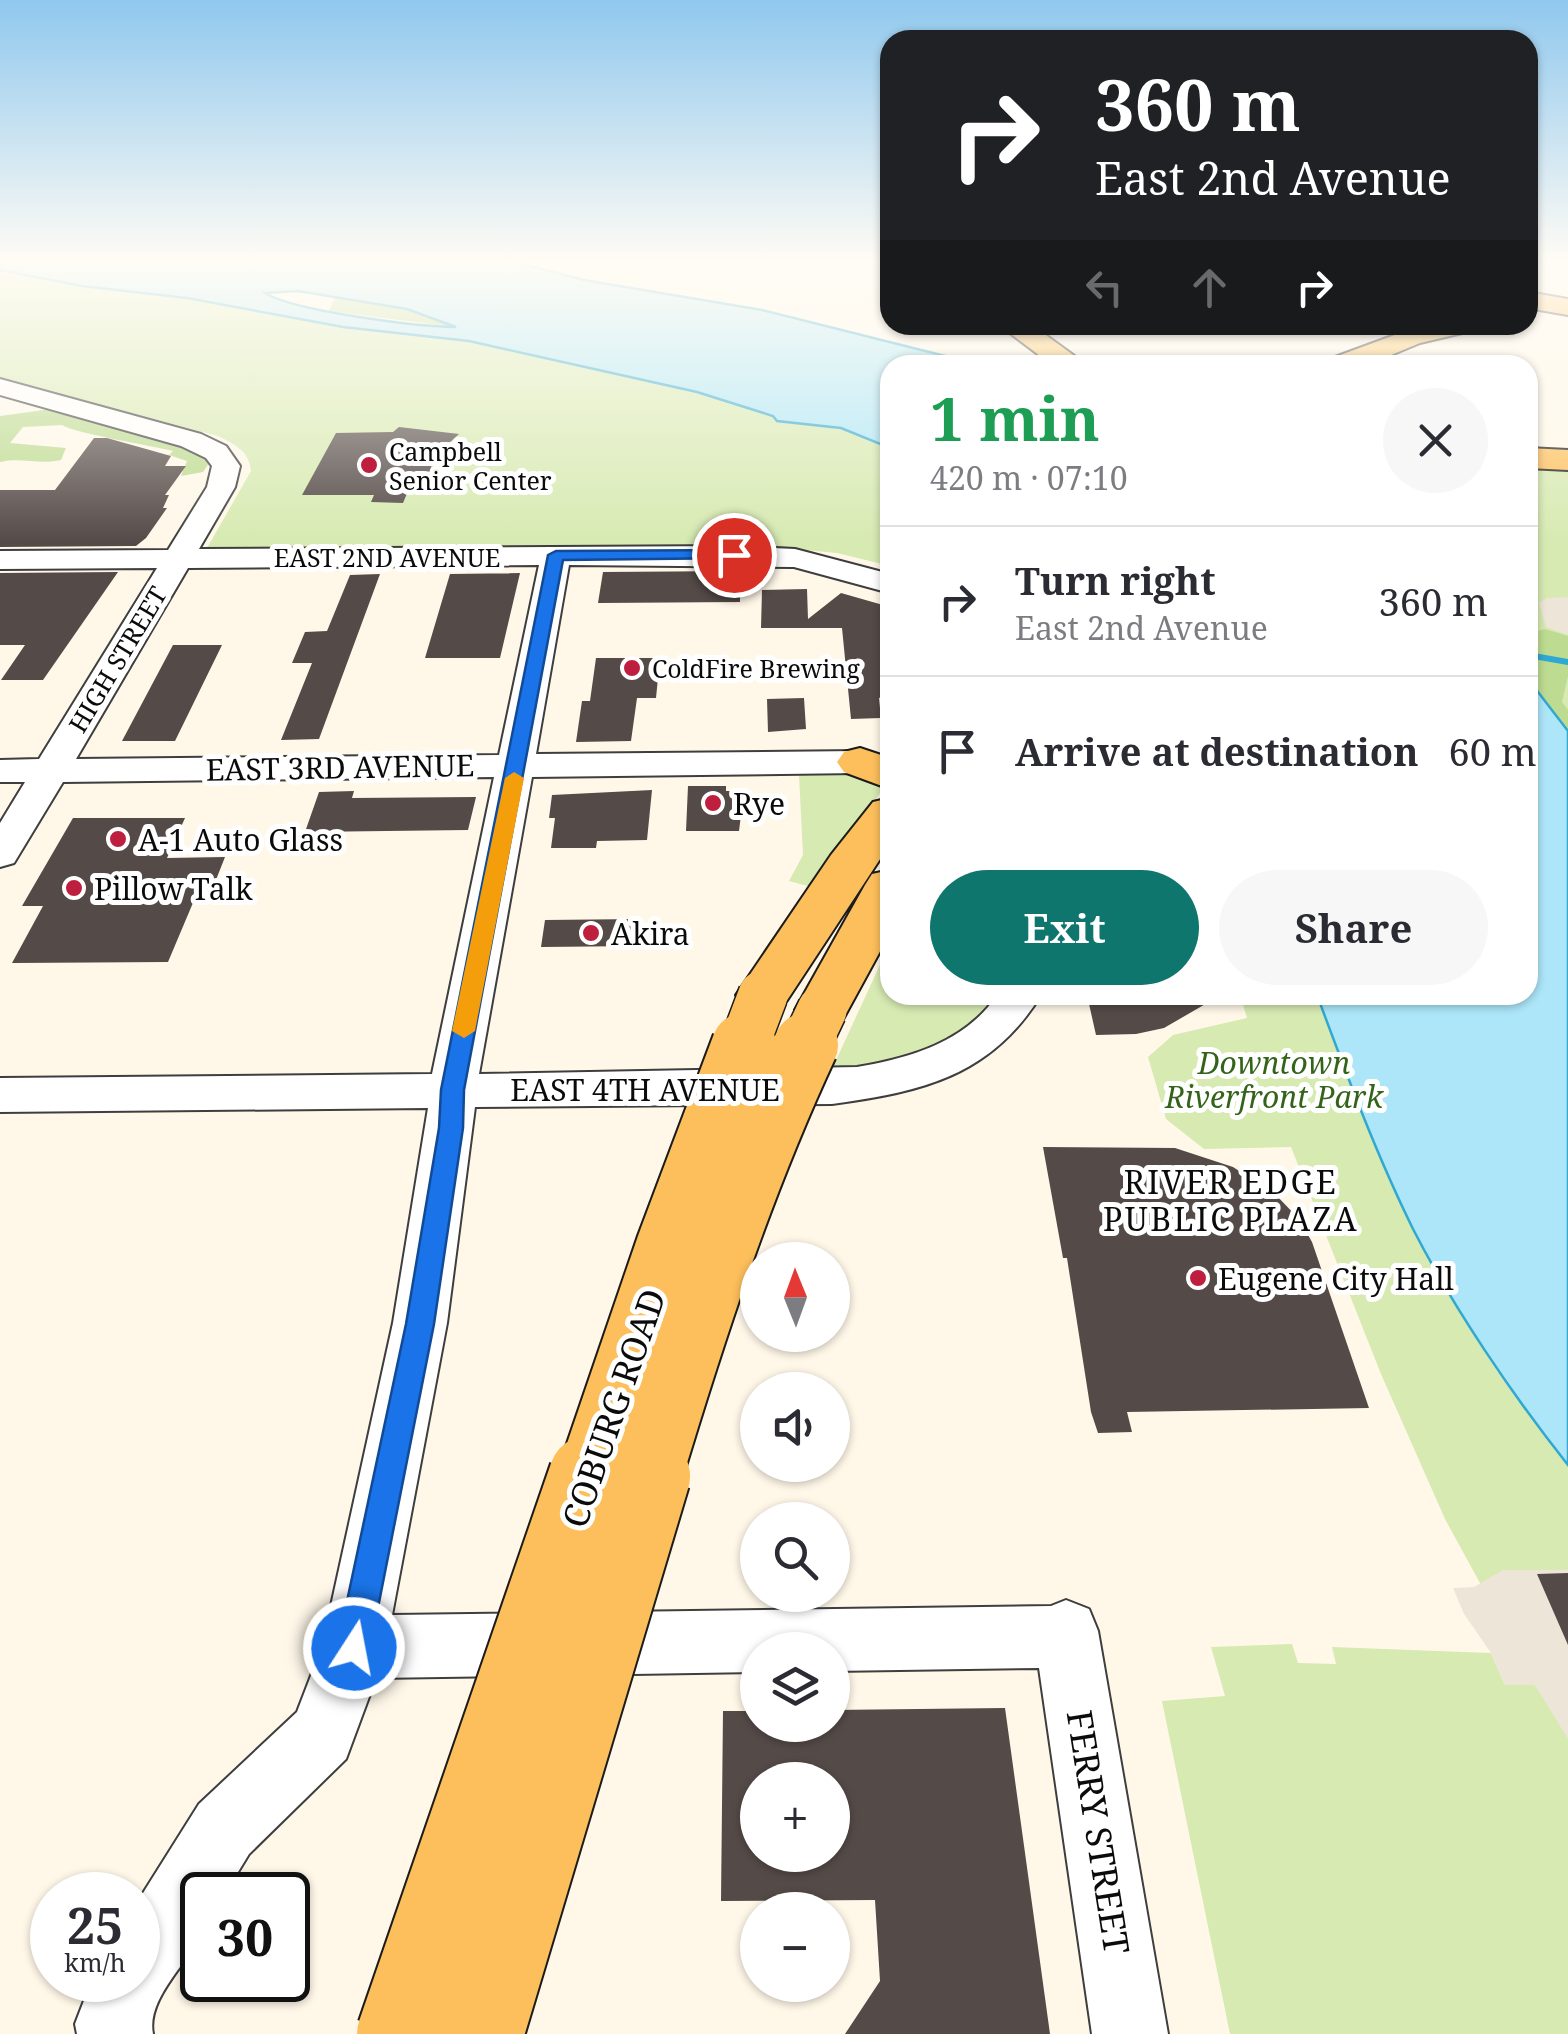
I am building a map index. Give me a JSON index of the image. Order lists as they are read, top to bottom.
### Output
{
  "streets": {
    "main road": ["COBURG ROAD"],
    "street": [
      "EAST 2ND AVENUE",
      "HIGH STREET",
      "EAST 3RD AVENUE",
      "EAST 4TH AVENUE",
      "FERRY STREET"
    ]
  },
  "crossings": [
    ["EAST 2ND AVENUE", "HIGH STREET"],
    ["HIGH STREET", "EAST 3RD AVENUE"]
  ],
  "districts": ["RIVER EDGE PUBLIC PLAZA"],
  "parks": ["Downtown Riverfront Park"],
  "places": [
    "Campbell Senior Center",
    "ColdFire Brewing",
    "Rye",
    "A-1 Auto Glass",
    "Pillow Talk",
    "Akira",
    "Eugene City Hall"
  ],
  "north": "top",
  "page": {
    "turn": ["360 m", "East 2nd Avenue"],
    "heading": ["1 min", "420 m · 07:10"],
    "list": [
      {
        "name": "Turn right",
        "note": "East 2nd Avenue",
        "value": "360 m"
      },
      {
        "name": "Arrive at destination",
        "value": "60 m"
      }
    ],
    "buttons": ["Exit", "Share"],
    "map_buttons": ["+", "−"],
    "speed": "25 km/h",
    "limit": "30"
  }
}
